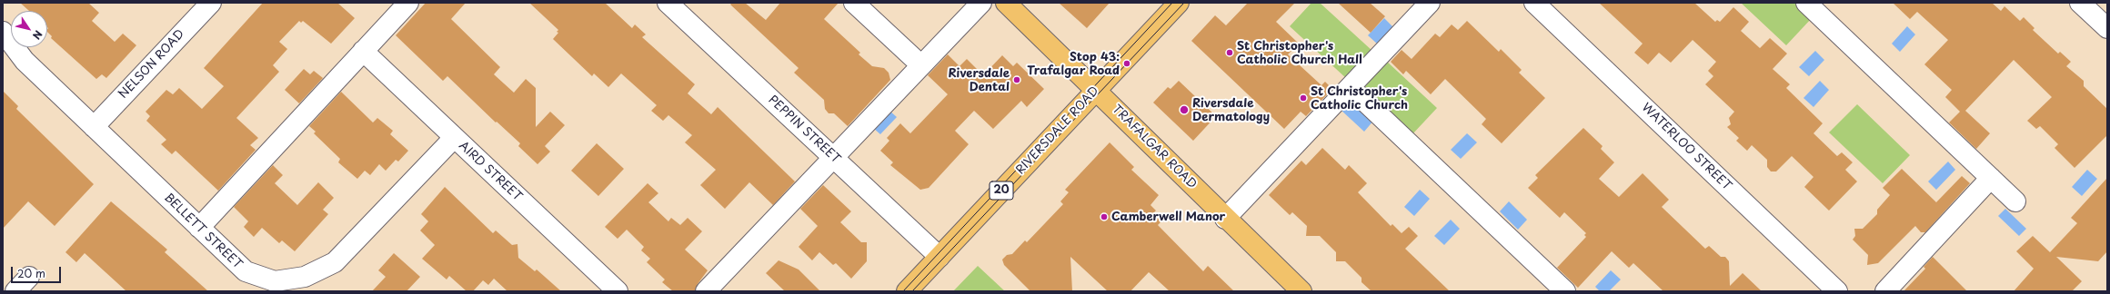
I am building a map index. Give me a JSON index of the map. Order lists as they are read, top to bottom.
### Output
{
  "streets": {
    "main road": ["RIVERSDALE ROAD", "TRAFALGAR ROAD", "20"],
    "street": [
      "NELSON ROAD",
      "PEPPIN STREET",
      "WATERLOO STREET",
      "AIRD STREET",
      "BELLETT STREET"
    ]
  },
  "crossings": [
    ["NELSON ROAD", "BELLETT STREET"],
    ["PEPPIN STREET", "RIVERSDALE ROAD"],
    ["RIVERSDALE ROAD", "TRAFALGAR ROAD"],
    ["AIRD STREET", "BELLETT STREET"]
  ],
  "places": [
    "St Christopher's Catholic Church Hall",
    "Stop 43: Trafalgar Road",
    "Riversdale Dental",
    "St Christopher's Catholic Church",
    "Riversdale Dermatology",
    "Camberwell Manor"
  ],
  "scale_bar": "20 m",
  "north": "bottom right"
}
